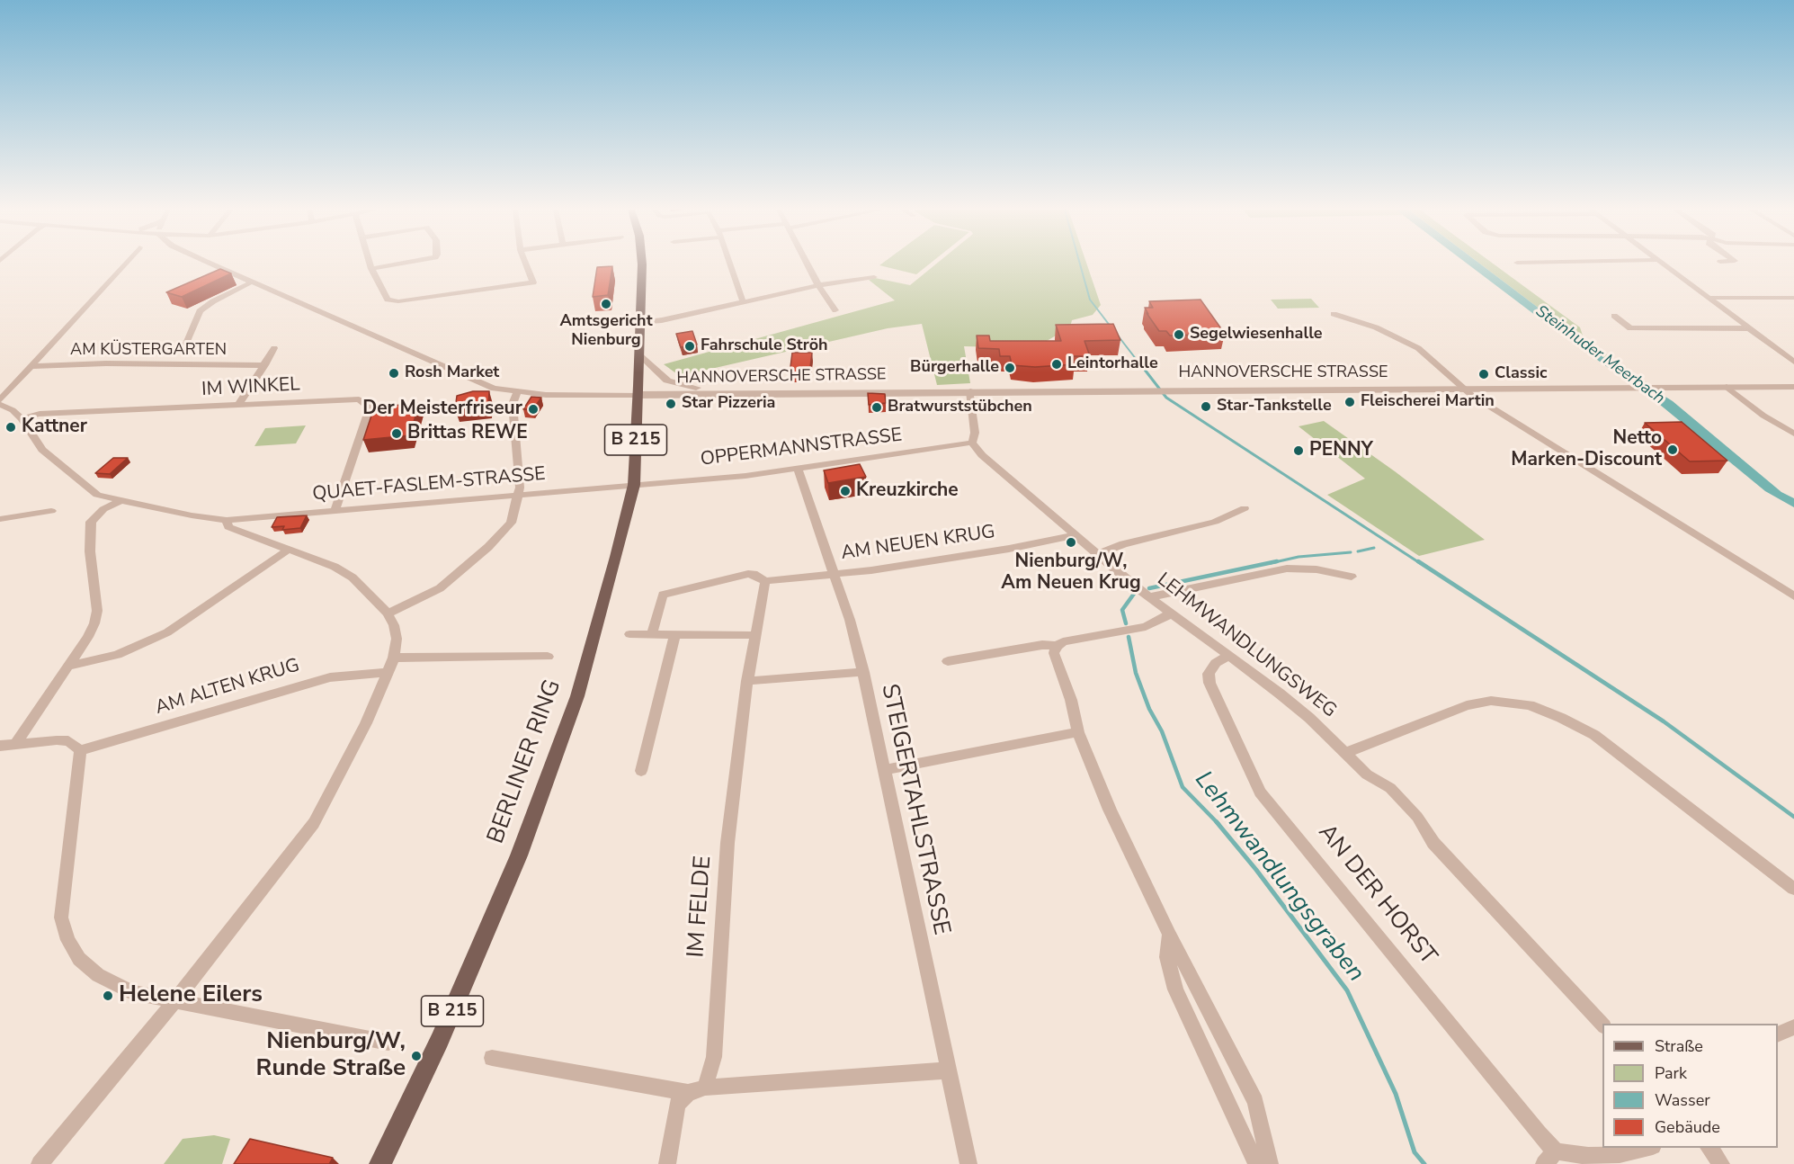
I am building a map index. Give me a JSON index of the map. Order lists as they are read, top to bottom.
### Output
{
  "streets": {
    "main road": ["B 215", "BERLINER RING"],
    "street": [
      "AM KÜSTERGARTEN",
      "HANNOVERSCHE STRASSE",
      "IM WINKEL",
      "OPPERMANNSTRASSE",
      "QUAET-FASLEM-STRASSE",
      "AM NEUEN KRUG",
      "LEHMWANDLUNGSWEG",
      "AM ALTEN KRUG",
      "STEIGERTAHLSTRASSE",
      "AN DER HORST",
      "IM FELDE"
    ]
  },
  "crossings": [
    ["HANNOVERSCHE STRASSE", "BERLINER RING"],
    ["IM WINKEL", "QUAET-FASLEM-STRASSE"],
    ["OPPERMANNSTRASSE", "QUAET-FASLEM-STRASSE"],
    ["OPPERMANNSTRASSE", "LEHMWANDLUNGSWEG"],
    ["OPPERMANNSTRASSE", "BERLINER RING"],
    ["OPPERMANNSTRASSE", "STEIGERTAHLSTRASSE"],
    ["QUAET-FASLEM-STRASSE", "BERLINER RING"],
    ["AM NEUEN KRUG", "LEHMWANDLUNGSWEG"],
    ["AM NEUEN KRUG", "STEIGERTAHLSTRASSE"],
    ["LEHMWANDLUNGSWEG", "AN DER HORST"]
  ],
  "water": ["Steinhuder Meerbach", "Lehmwandlungsgraben"],
  "places": [
    "Amtsgericht Nienburg",
    "Segelwiesenhalle",
    "Fahrschule Ströh",
    "Leintorhalle",
    "Bürgerhalle",
    "Rosh Market",
    "Classic",
    "Fleischerei Martin",
    "Star Pizzeria",
    "Star-Tankstelle",
    "Bratwurststübchen",
    "Der Meisterfriseur",
    "Kattner",
    "Brittas REWE",
    "Netto Marken-Discount",
    "PENNY",
    "Kreuzkirche",
    "Nienburg/W, Am Neuen Krug",
    "Helene Eilers",
    "Nienburg/W, Runde Straße"
  ],
  "legend": [
    "Straße",
    "Park",
    "Wasser",
    "Gebäude"
  ]
}
